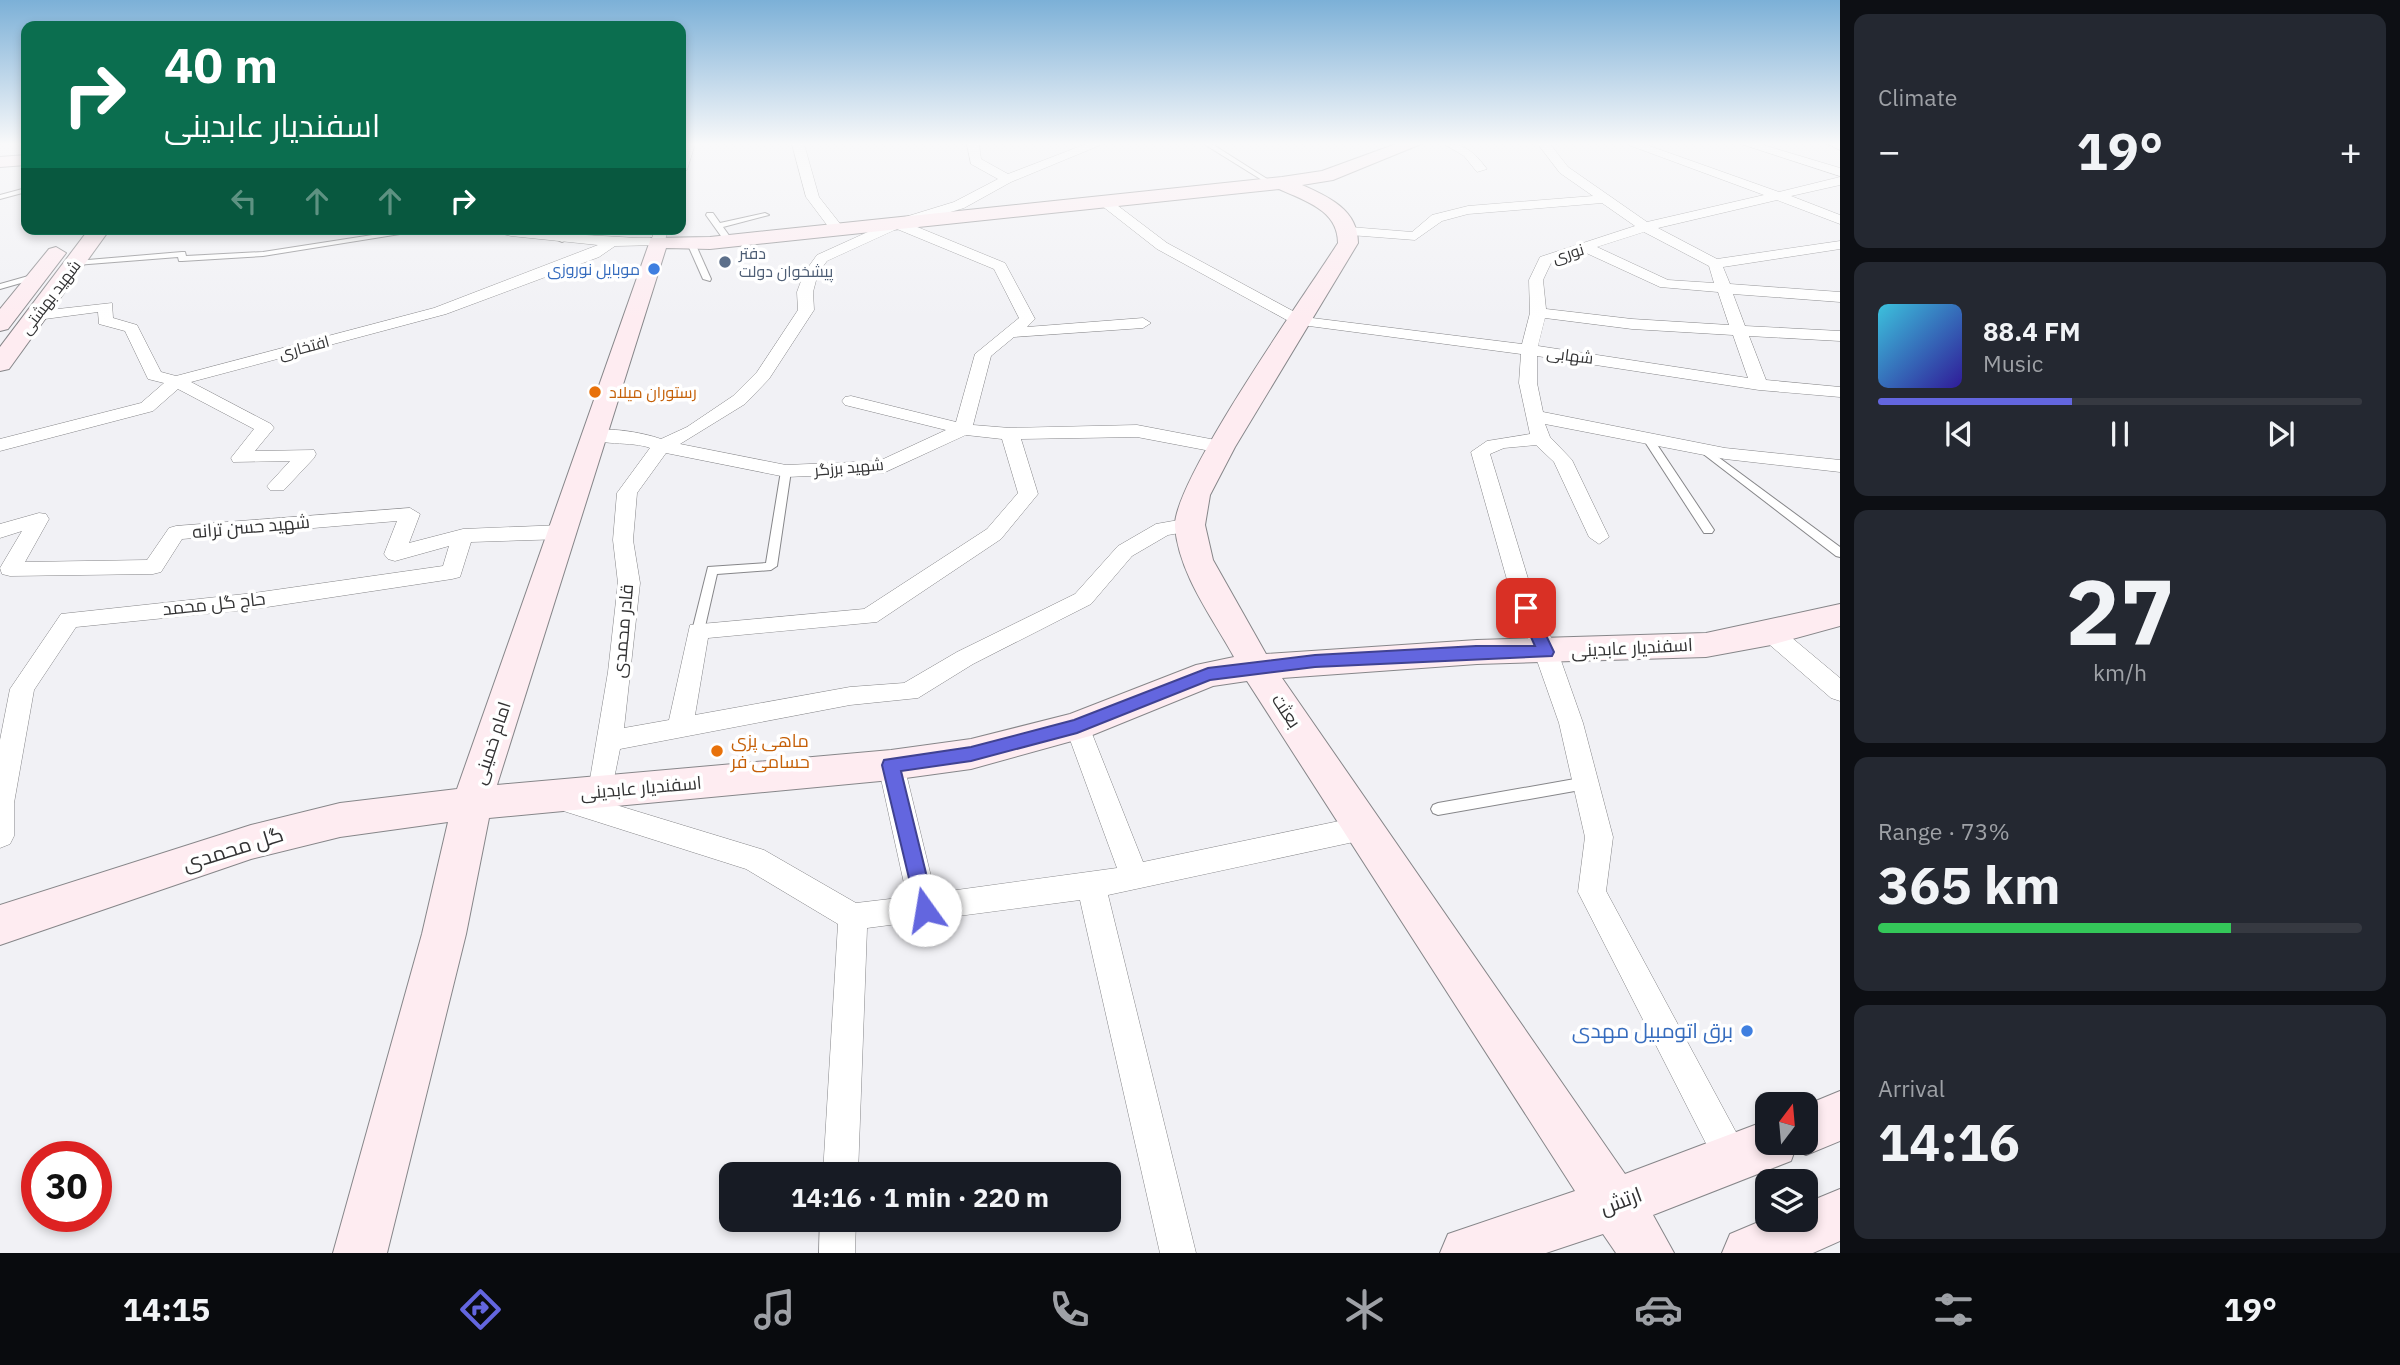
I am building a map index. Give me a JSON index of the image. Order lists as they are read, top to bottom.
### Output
{
  "streets": {
    "street": [
      "نوری",
      "شهید بهشتی",
      "افتخاری",
      "شهابی",
      "شهید برزگر",
      "شهید حسن ترانه",
      "حاج گل محمد",
      "قادر محمدی",
      "اسفندیار عابدینی",
      "بعثت",
      "امام خمینی",
      "گل محمدی",
      "ارتش"
    ]
  },
  "crossings": [
    ["نوری", "شهابی"],
    ["شهابی", "بعثت"],
    ["شهید برزگر", "قادر محمدی"],
    ["شهید برزگر", "امام خمینی"],
    ["شهید حسن ترانه", "حاج گل محمد"],
    ["قادر محمدی", "اسفندیار عابدینی"],
    ["اسفندیار عابدینی", "بعثت"],
    ["اسفندیار عابدینی", "امام خمینی"],
    ["اسفندیار عابدینی", "گل محمدی"],
    ["بعثت", "ارتش"],
    ["امام خمینی", "گل محمدی"]
  ],
  "places": [
    "دفتر پیشخوان دولت",
    "موبایل نوروزی",
    "رستوران میلاد",
    "ماهی پزی حسامی فر",
    "برق اتومبیل مهدی"
  ],
  "north": "top",
  "page": {
    "tile": [
      "Climate",
      ["27", "km/h"],
      ["Range · 73%", "365 km"],
      ["Arrival", "14:16"]
    ],
    "turn": ["40 m", "اسفندیار عابدینی"],
    "heat": ["−", "19°", "+"],
    "song": ["88.4 FM", "Music"],
    "limit": "30",
    "trip": "14:16 · 1 min · 220 m",
    "tabs": ["14:15", "19°"]
  }
}
